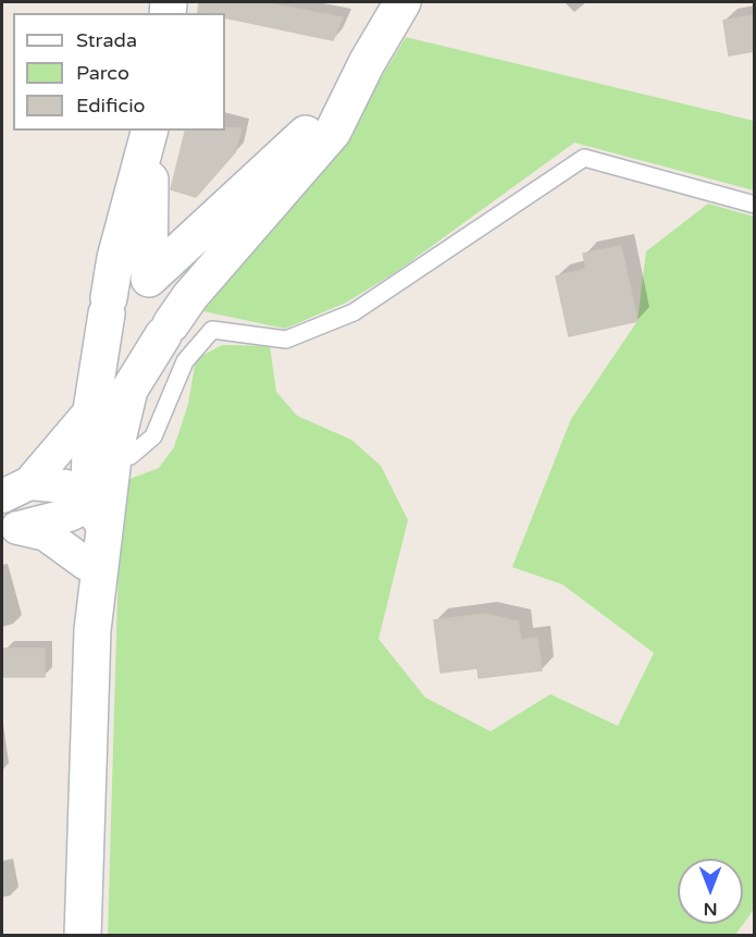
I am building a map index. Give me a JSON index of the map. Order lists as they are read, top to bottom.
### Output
{
  "legend": ["Strada", "Parco", "Edificio"],
  "north": "bottom"
}
